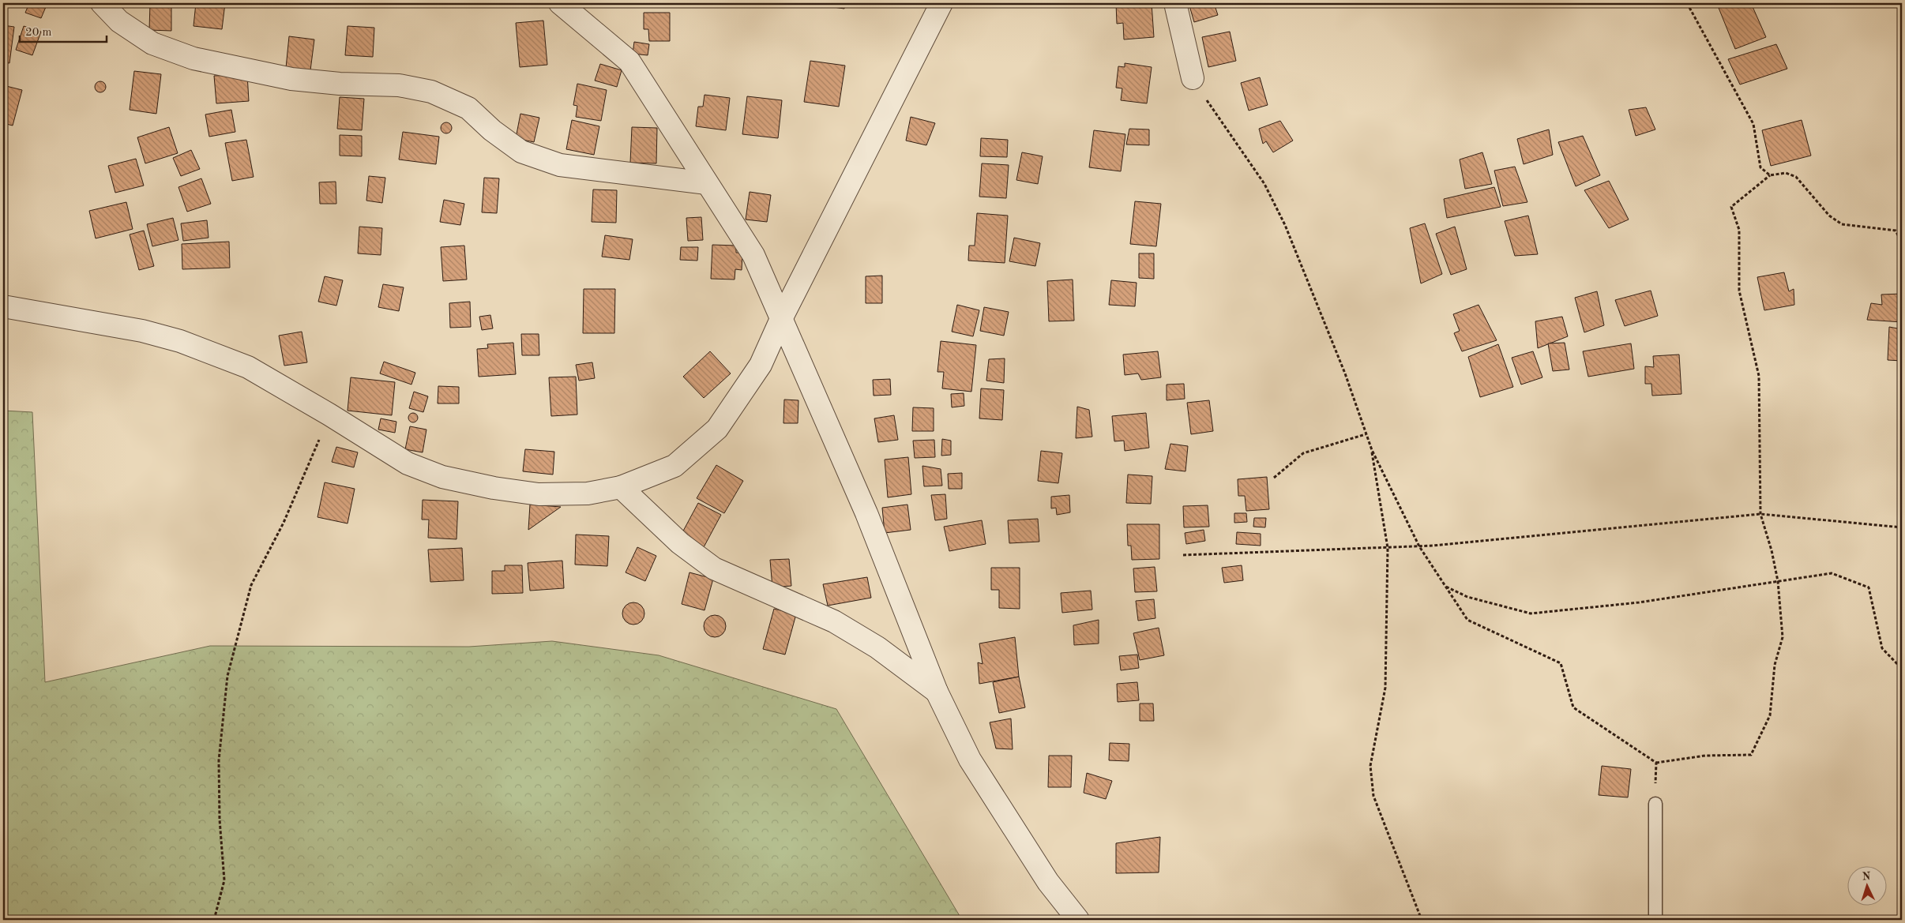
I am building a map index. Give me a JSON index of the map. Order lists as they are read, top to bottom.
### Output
{
  "scale_bar": "20 m",
  "north": "top"
}
